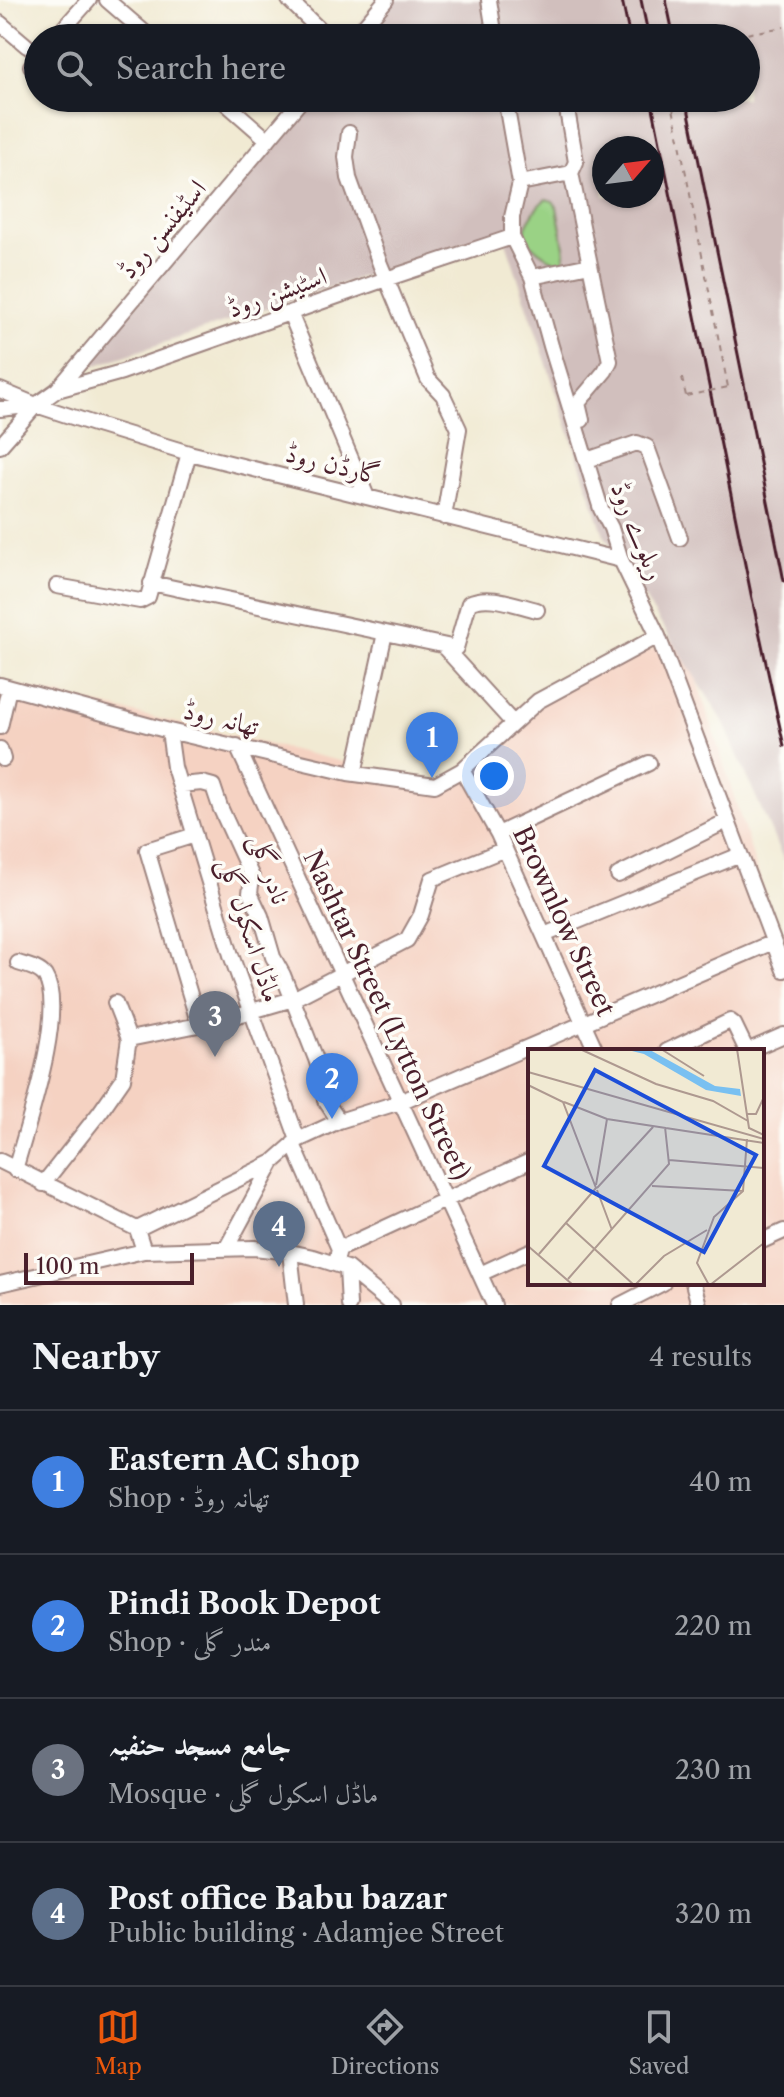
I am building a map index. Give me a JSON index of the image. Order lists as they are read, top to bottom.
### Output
{
  "streets": {
    "street": [
      "اسٹیفنسن روڈ",
      "اسٹیشن روڈ",
      "گارڈن روڈ",
      "ریلوے روڈ",
      "تھانہ روڈ",
      "نادر گلی",
      "Brownlow Street",
      "ماڈل اسکول گلی",
      "Nashtar Street (Lytton Street)"
    ]
  },
  "crossings": [
    ["اسٹیفنسن روڈ", "اسٹیشن روڈ"],
    ["اسٹیشن روڈ", "ریلوے روڈ"],
    ["گارڈن روڈ", "ریلوے روڈ"],
    ["تھانہ روڈ", "Brownlow Street"],
    ["تھانہ روڈ", "ماڈل اسکول گلی"],
    ["تھانہ روڈ", "Nashtar Street (Lytton Street)"],
    ["نادر گلی", "ماڈل اسکول گلی"]
  ],
  "scale_bar": "100 m",
  "north": "top right",
  "page": {
    "search": "Search here",
    "pins": [
      "1",
      "3",
      "2",
      "4"
    ],
    "scale": "100 m",
    "heading": ["Nearby", "4 results"],
    "list": [
      {
        "mark": "1",
        "name": "Eastern AC shop",
        "note": "Shop · تھانہ روڈ",
        "value": "40 m"
      },
      {
        "mark": "2",
        "name": "Pindi Book Depot",
        "note": "Shop · مندر گلی",
        "value": "220 m"
      },
      {
        "mark": "3",
        "name": "جامع مسجد حنفیہ",
        "note": "Mosque · ماڈل اسکول گلی",
        "value": "230 m"
      },
      {
        "mark": "4",
        "name": "Post office Babu bazar",
        "note": "Public building · Adamjee Street",
        "value": "320 m"
      }
    ],
    "nav": ["Map", "Directions", "Saved"]
  }
}
